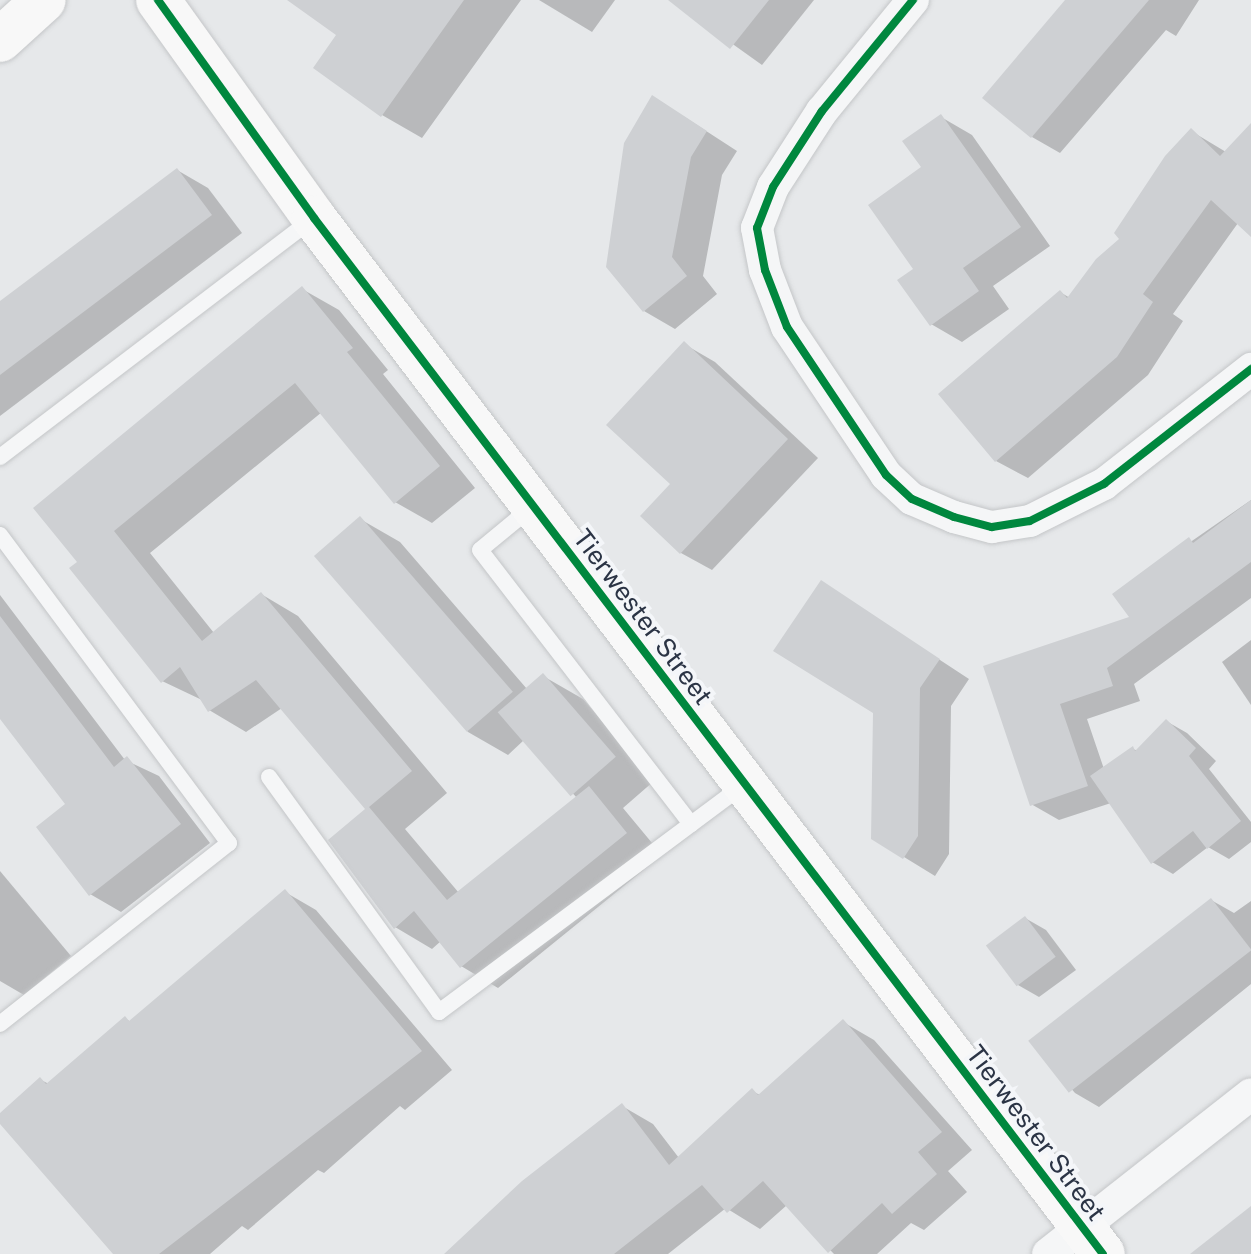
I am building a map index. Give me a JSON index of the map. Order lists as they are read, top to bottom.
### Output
{
  "streets": {
    "street": ["Tierwester Street"]
  }
}
